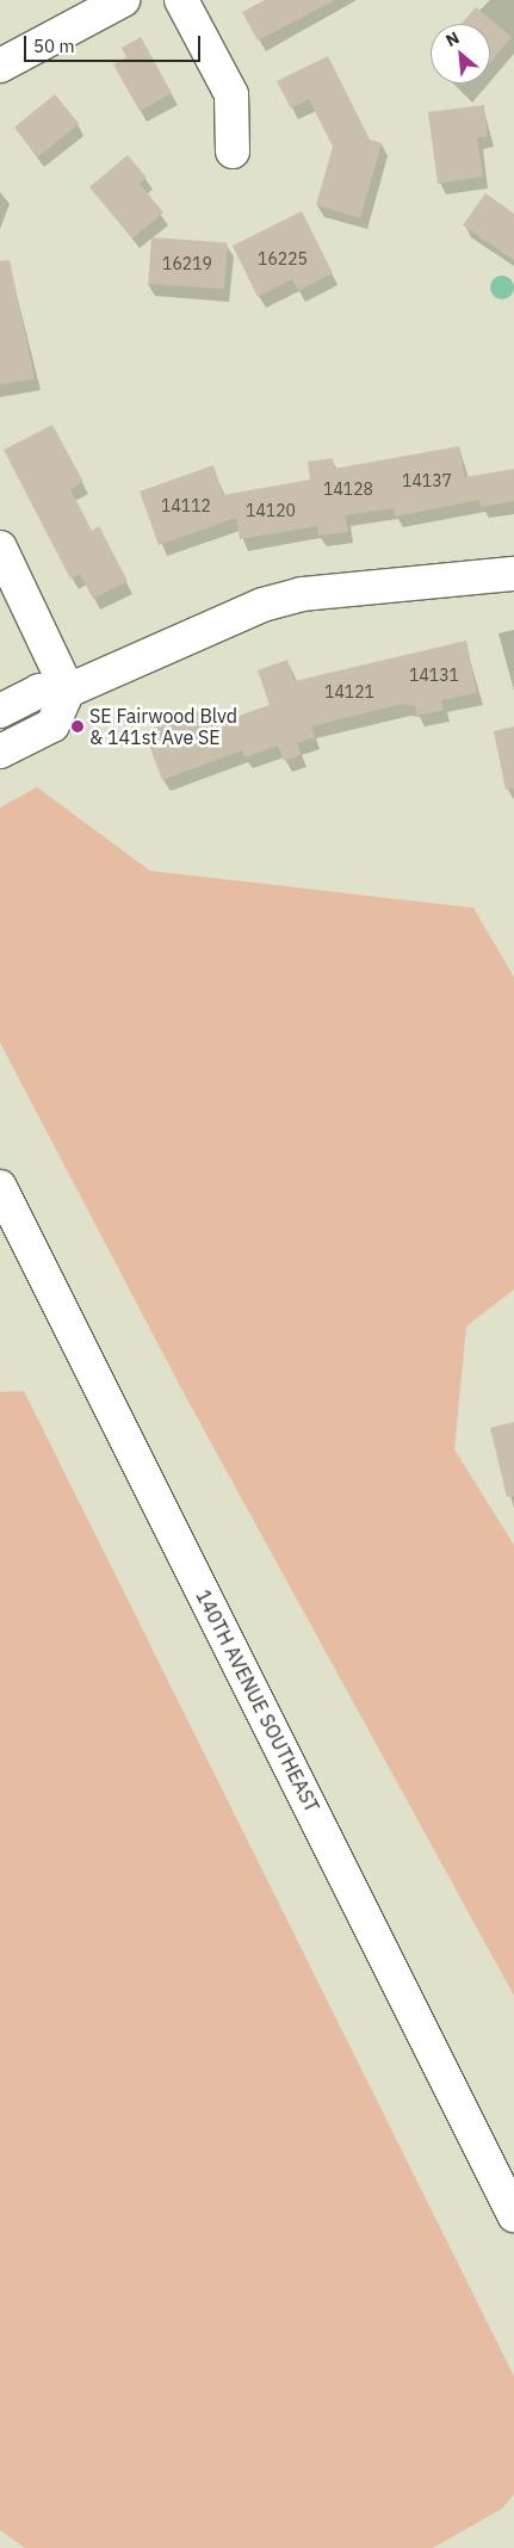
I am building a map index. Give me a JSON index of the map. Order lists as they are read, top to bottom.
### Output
{
  "streets": {
    "main road": ["140TH AVENUE SOUTHEAST"]
  },
  "places": ["SE Fairwood Blvd & 141st Ave SE"],
  "house_numbers": [
    "16225",
    "16219",
    "14137",
    "14128",
    "14112",
    "14120",
    "14131",
    "14121"
  ],
  "scale_bar": "50 m",
  "north": "top left"
}
